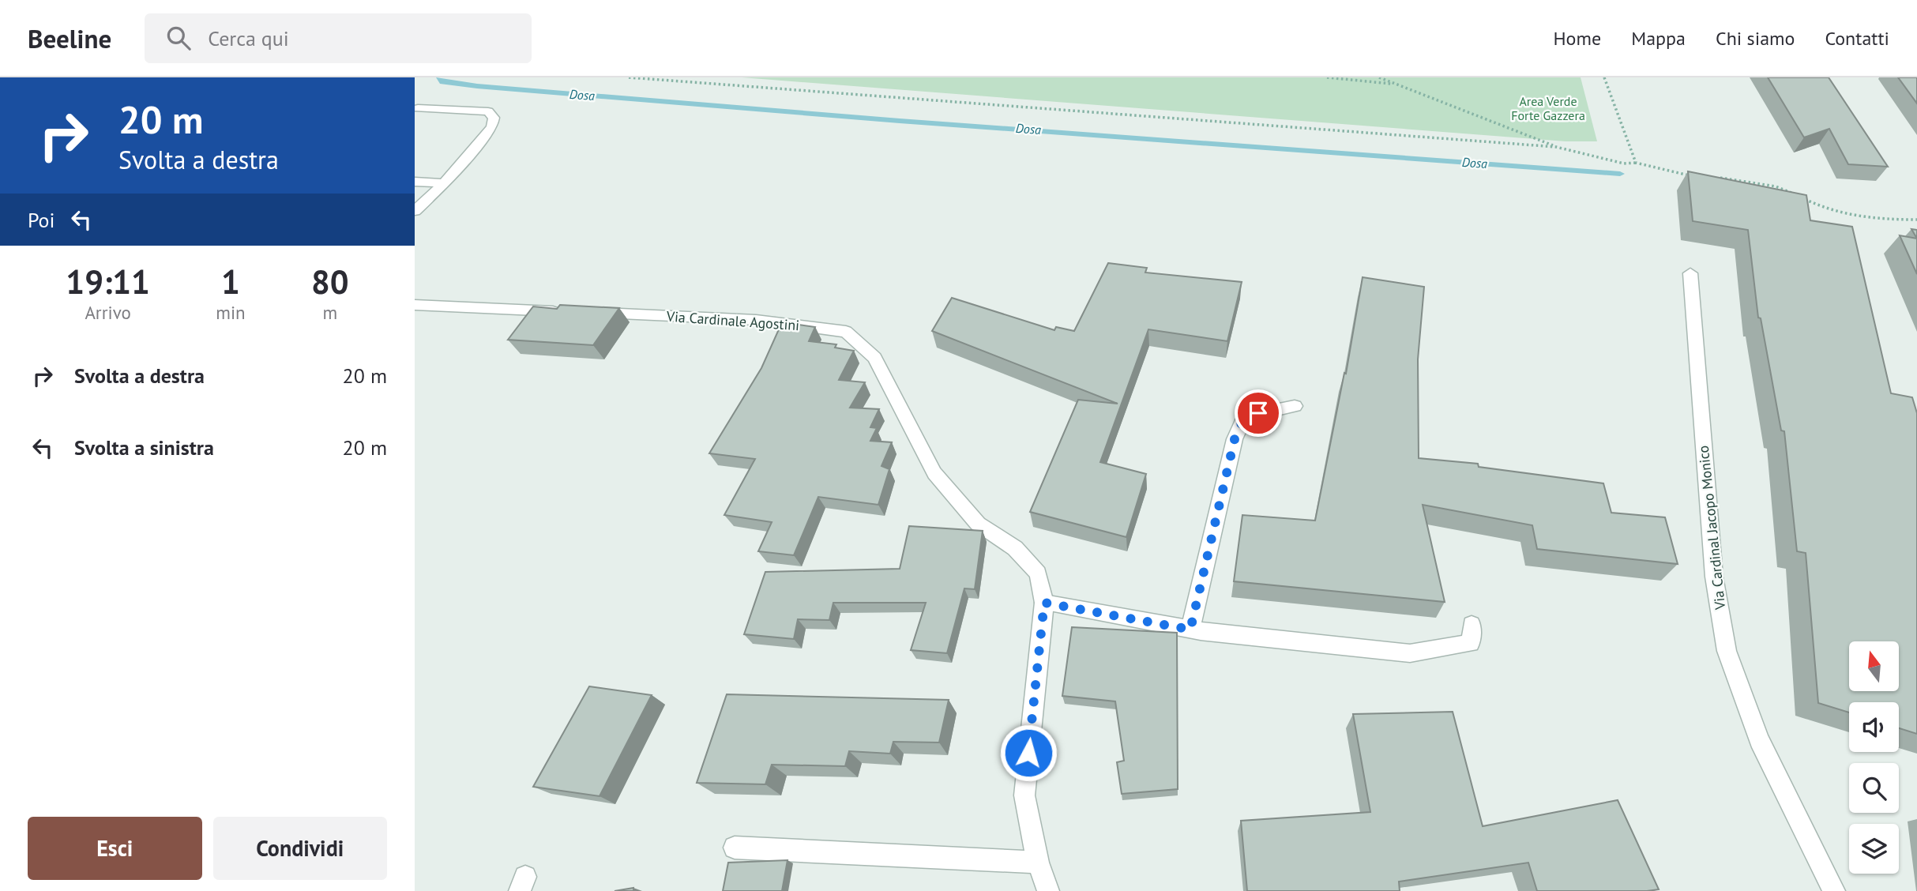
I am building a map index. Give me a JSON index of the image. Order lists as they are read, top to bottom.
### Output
{
  "streets": {
    "street": ["Via Cardinale Agostini", "Via Cardinal Jacopo Monico"]
  },
  "water": ["Dosa"],
  "parks": ["Area Verde Forte Gazzera"],
  "north": "top",
  "page": {
    "header": "Beeline",
    "search": "Cerca qui",
    "nav": [
      "Home",
      "Mappa",
      "Chi siamo",
      "Contatti"
    ],
    "turn": ["20 m", "Svolta a destra"],
    "then": "Poi",
    "eta": [
      "19:11",
      "Arrivo",
      "1",
      "min",
      "80",
      "m"
    ],
    "list": [
      {
        "name": "Svolta a destra",
        "value": "20 m"
      },
      {
        "name": "Svolta a sinistra",
        "value": "20 m"
      }
    ],
    "buttons": ["Esci", "Condividi"]
  }
}
